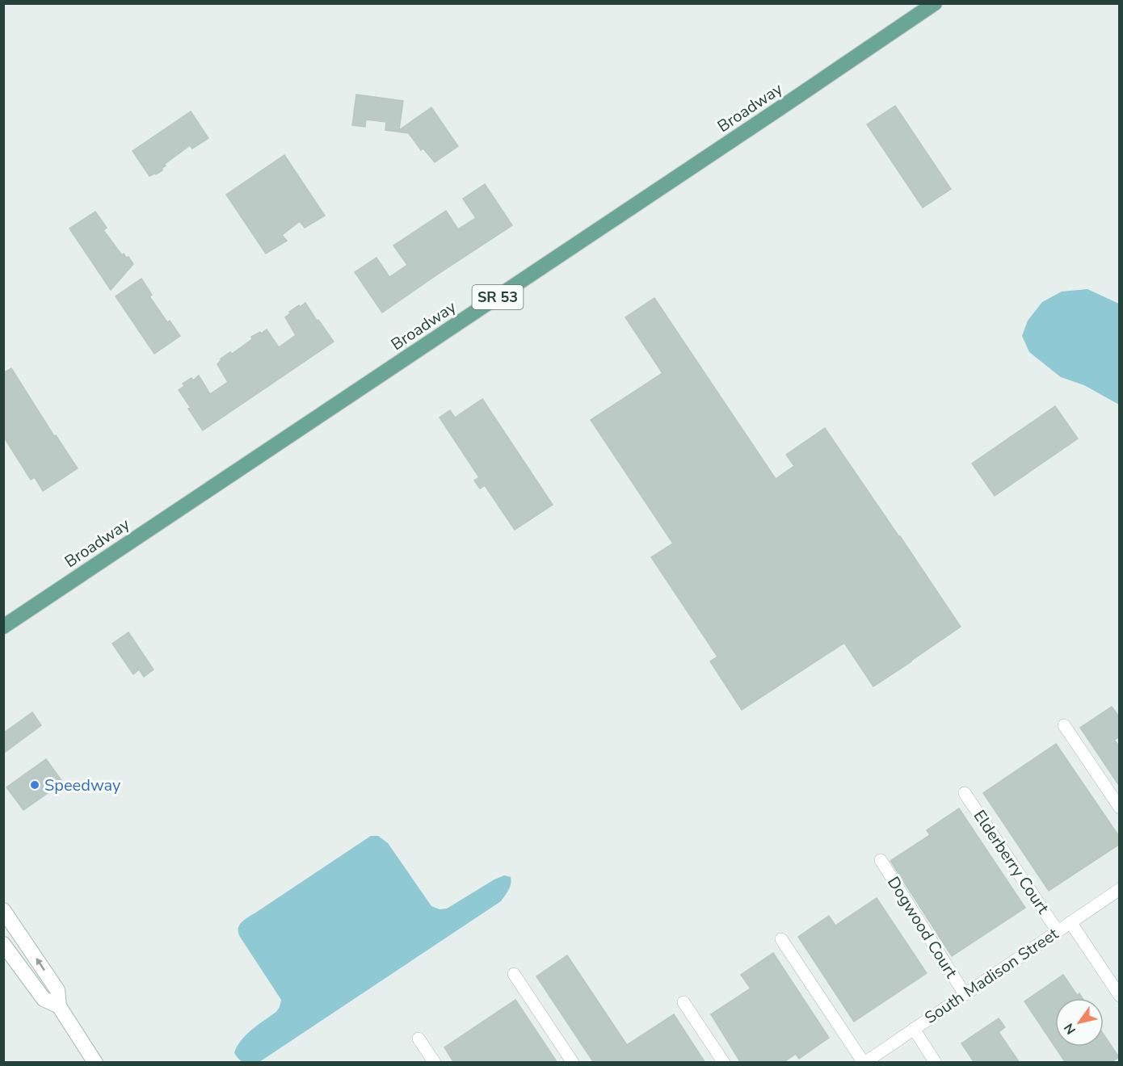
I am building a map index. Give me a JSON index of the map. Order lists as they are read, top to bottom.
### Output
{
  "streets": {
    "main road": ["Broadway", "SR 53"],
    "street": ["Elderberry Court", "Dogwood Court", "South Madison Street"]
  },
  "crossings": [
    ["Elderberry Court", "South Madison Street"],
    ["Dogwood Court", "South Madison Street"]
  ],
  "places": ["Speedway"],
  "north": "bottom left"
}
